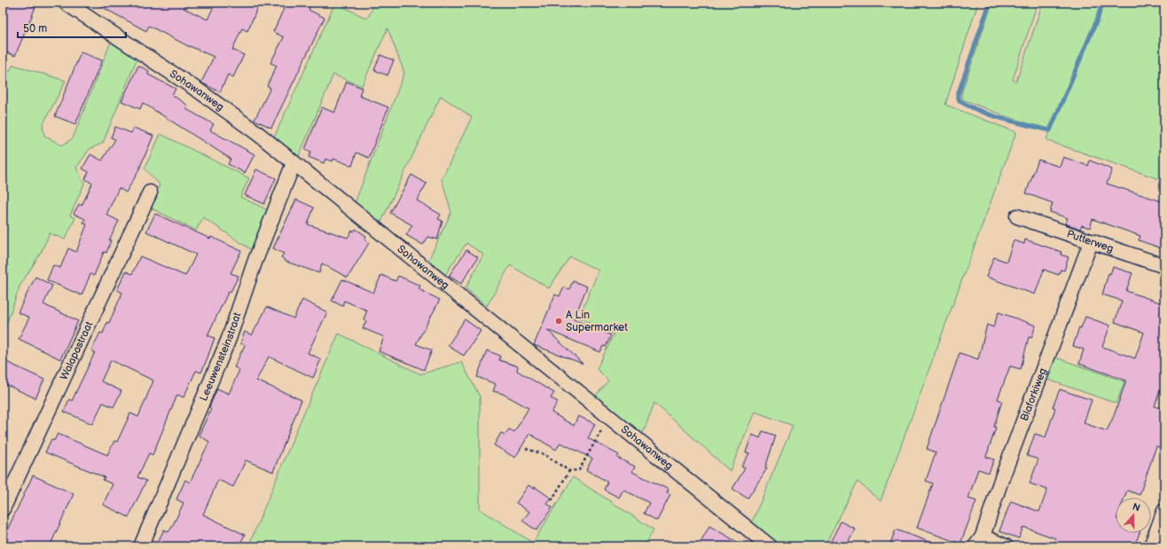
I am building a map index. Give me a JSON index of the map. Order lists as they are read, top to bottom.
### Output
{
  "streets": {
    "street": [
      "Sohawanweg",
      "Putterweg",
      "Walapastraat",
      "Leeuwensteinstraat",
      "Blaforkiweg"
    ]
  },
  "crossings": [
    ["Sohawanweg", "Leeuwensteinstraat"],
    ["Putterweg", "Blaforkiweg"]
  ],
  "places": ["A Lin Supermarket"],
  "scale_bar": "50 m",
  "north": "top"
}
